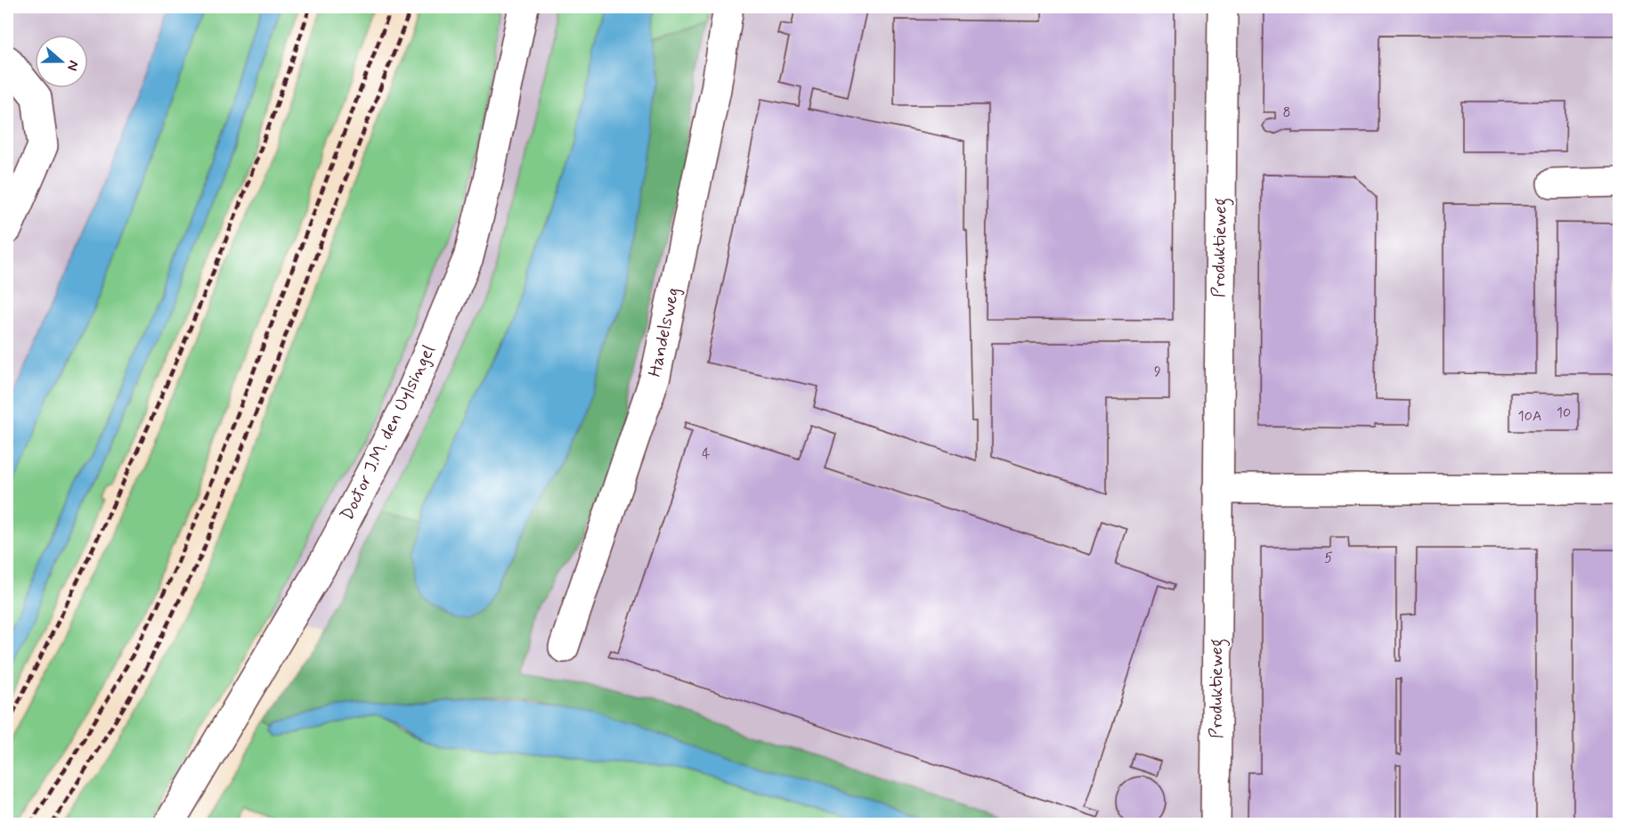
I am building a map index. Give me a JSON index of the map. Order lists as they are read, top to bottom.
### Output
{
  "streets": {
    "street": ["Produktieweg", "Handelsweg", "Doctor J.M. den Uylsingel"]
  },
  "house_numbers": [
    "8",
    "9",
    "10",
    "10A",
    "4",
    "5"
  ],
  "north": "right"
}
